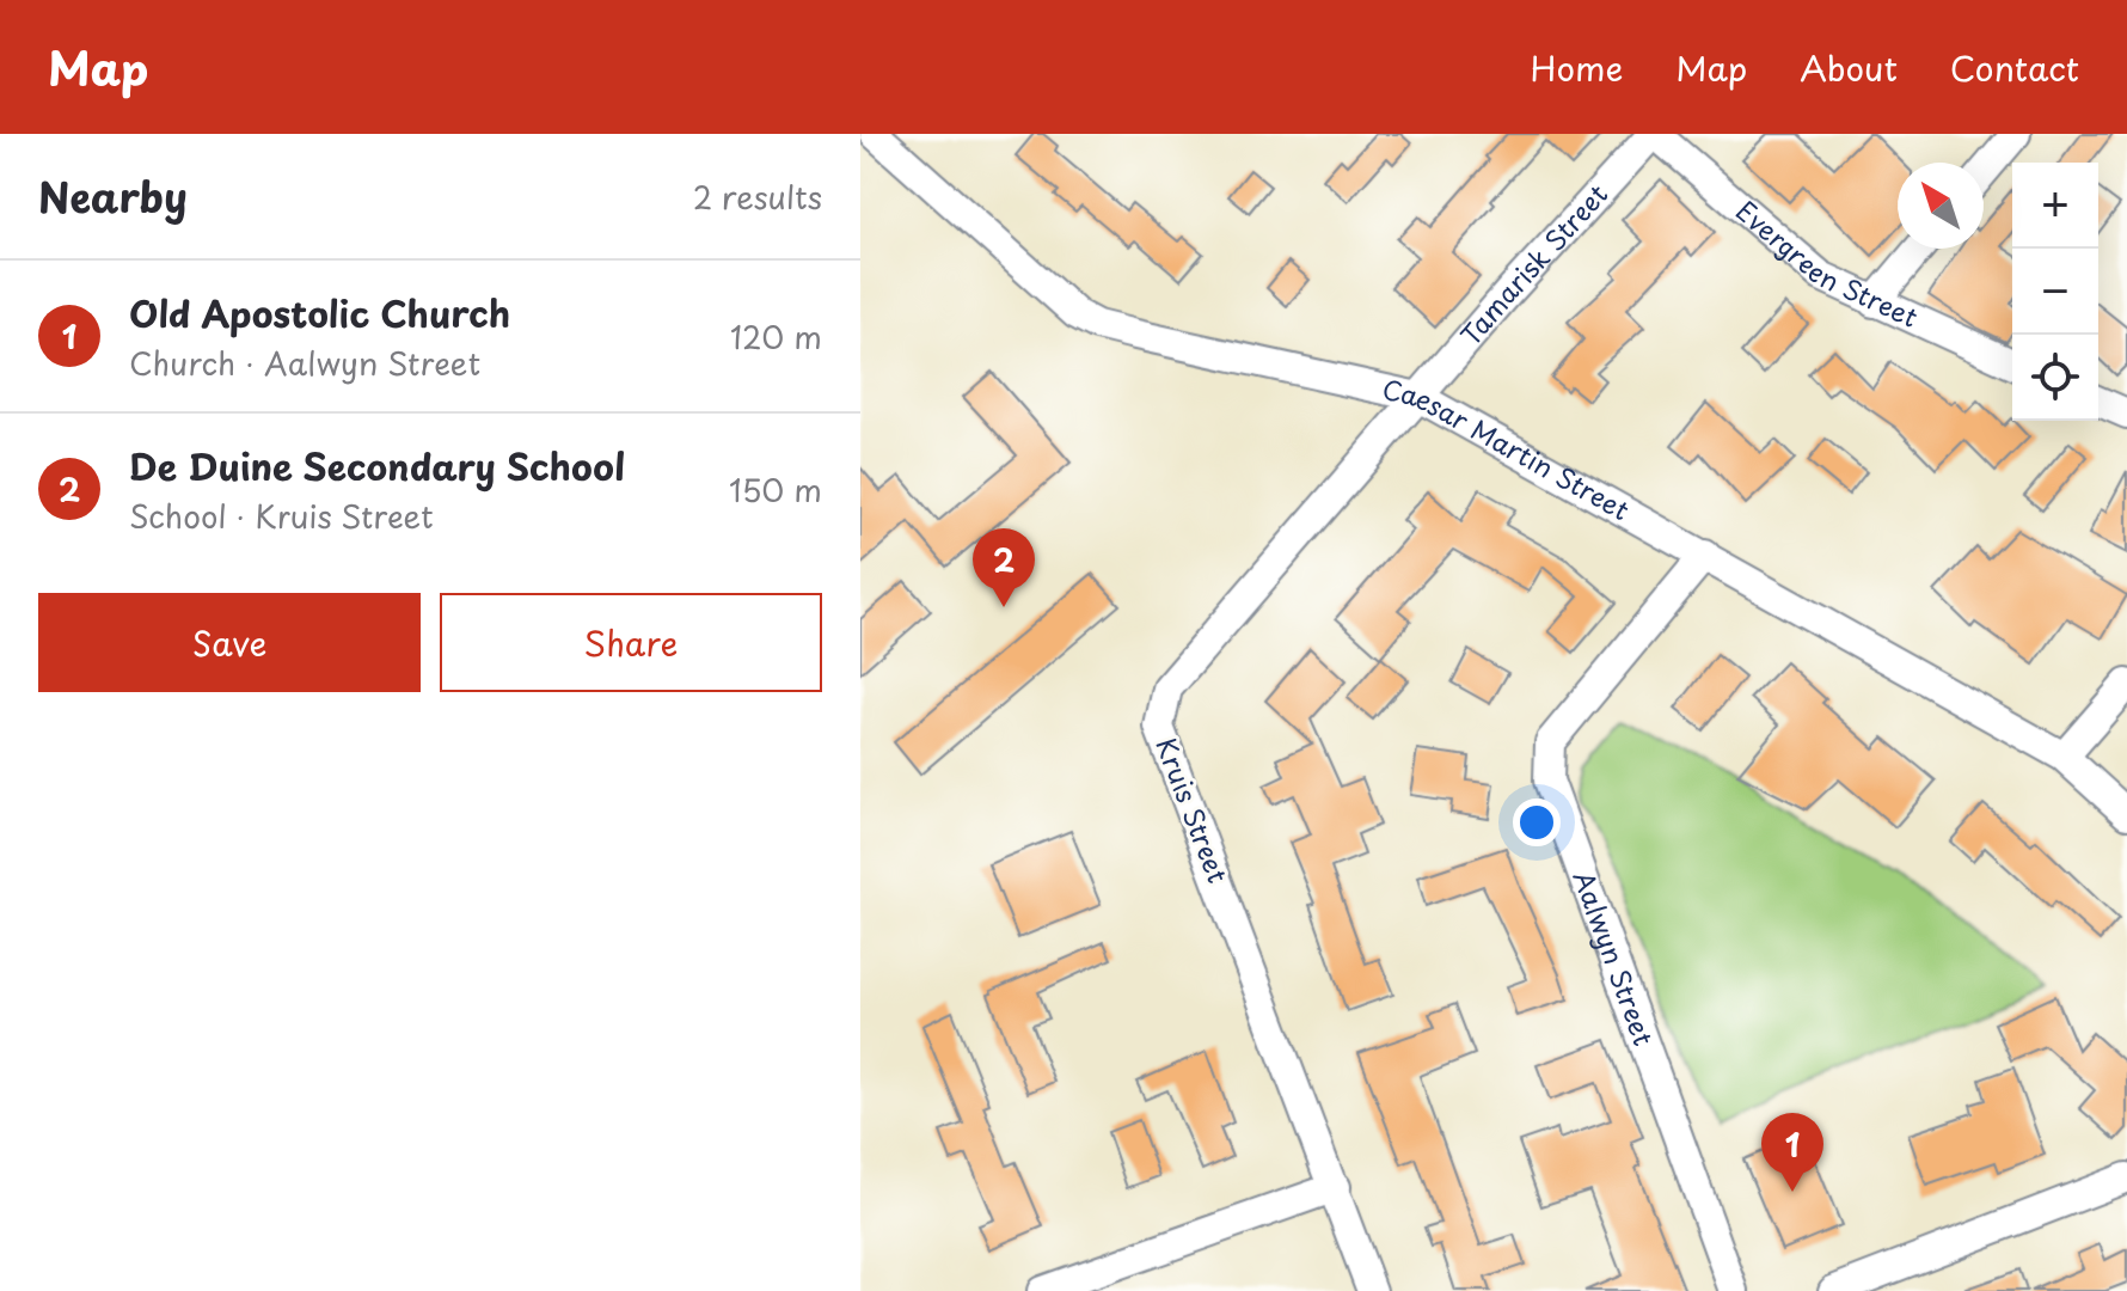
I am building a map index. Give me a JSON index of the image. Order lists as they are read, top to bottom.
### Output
{
  "streets": {
    "street": [
      "Evergreen Street",
      "Tamarisk Street",
      "Caesar Martin Street",
      "Kruis Street",
      "Aalwyn Street"
    ]
  },
  "crossings": [
    ["Evergreen Street", "Tamarisk Street"],
    ["Tamarisk Street", "Caesar Martin Street"],
    ["Tamarisk Street", "Kruis Street"],
    ["Caesar Martin Street", "Kruis Street"],
    ["Caesar Martin Street", "Aalwyn Street"]
  ],
  "north": "top left",
  "page": {
    "header": "Map",
    "nav": [
      "Home",
      "Map",
      "About",
      "Contact"
    ],
    "heading": ["Nearby", "2 results"],
    "map_buttons": ["+", "−"],
    "list": [
      {
        "mark": "1",
        "name": "Old Apostolic Church",
        "note": "Church · Aalwyn Street",
        "value": "120 m"
      },
      {
        "mark": "2",
        "name": "De Duine Secondary School",
        "note": "School · Kruis Street",
        "value": "150 m"
      }
    ],
    "pins": ["2", "1"],
    "buttons": ["Save", "Share"]
  }
}
